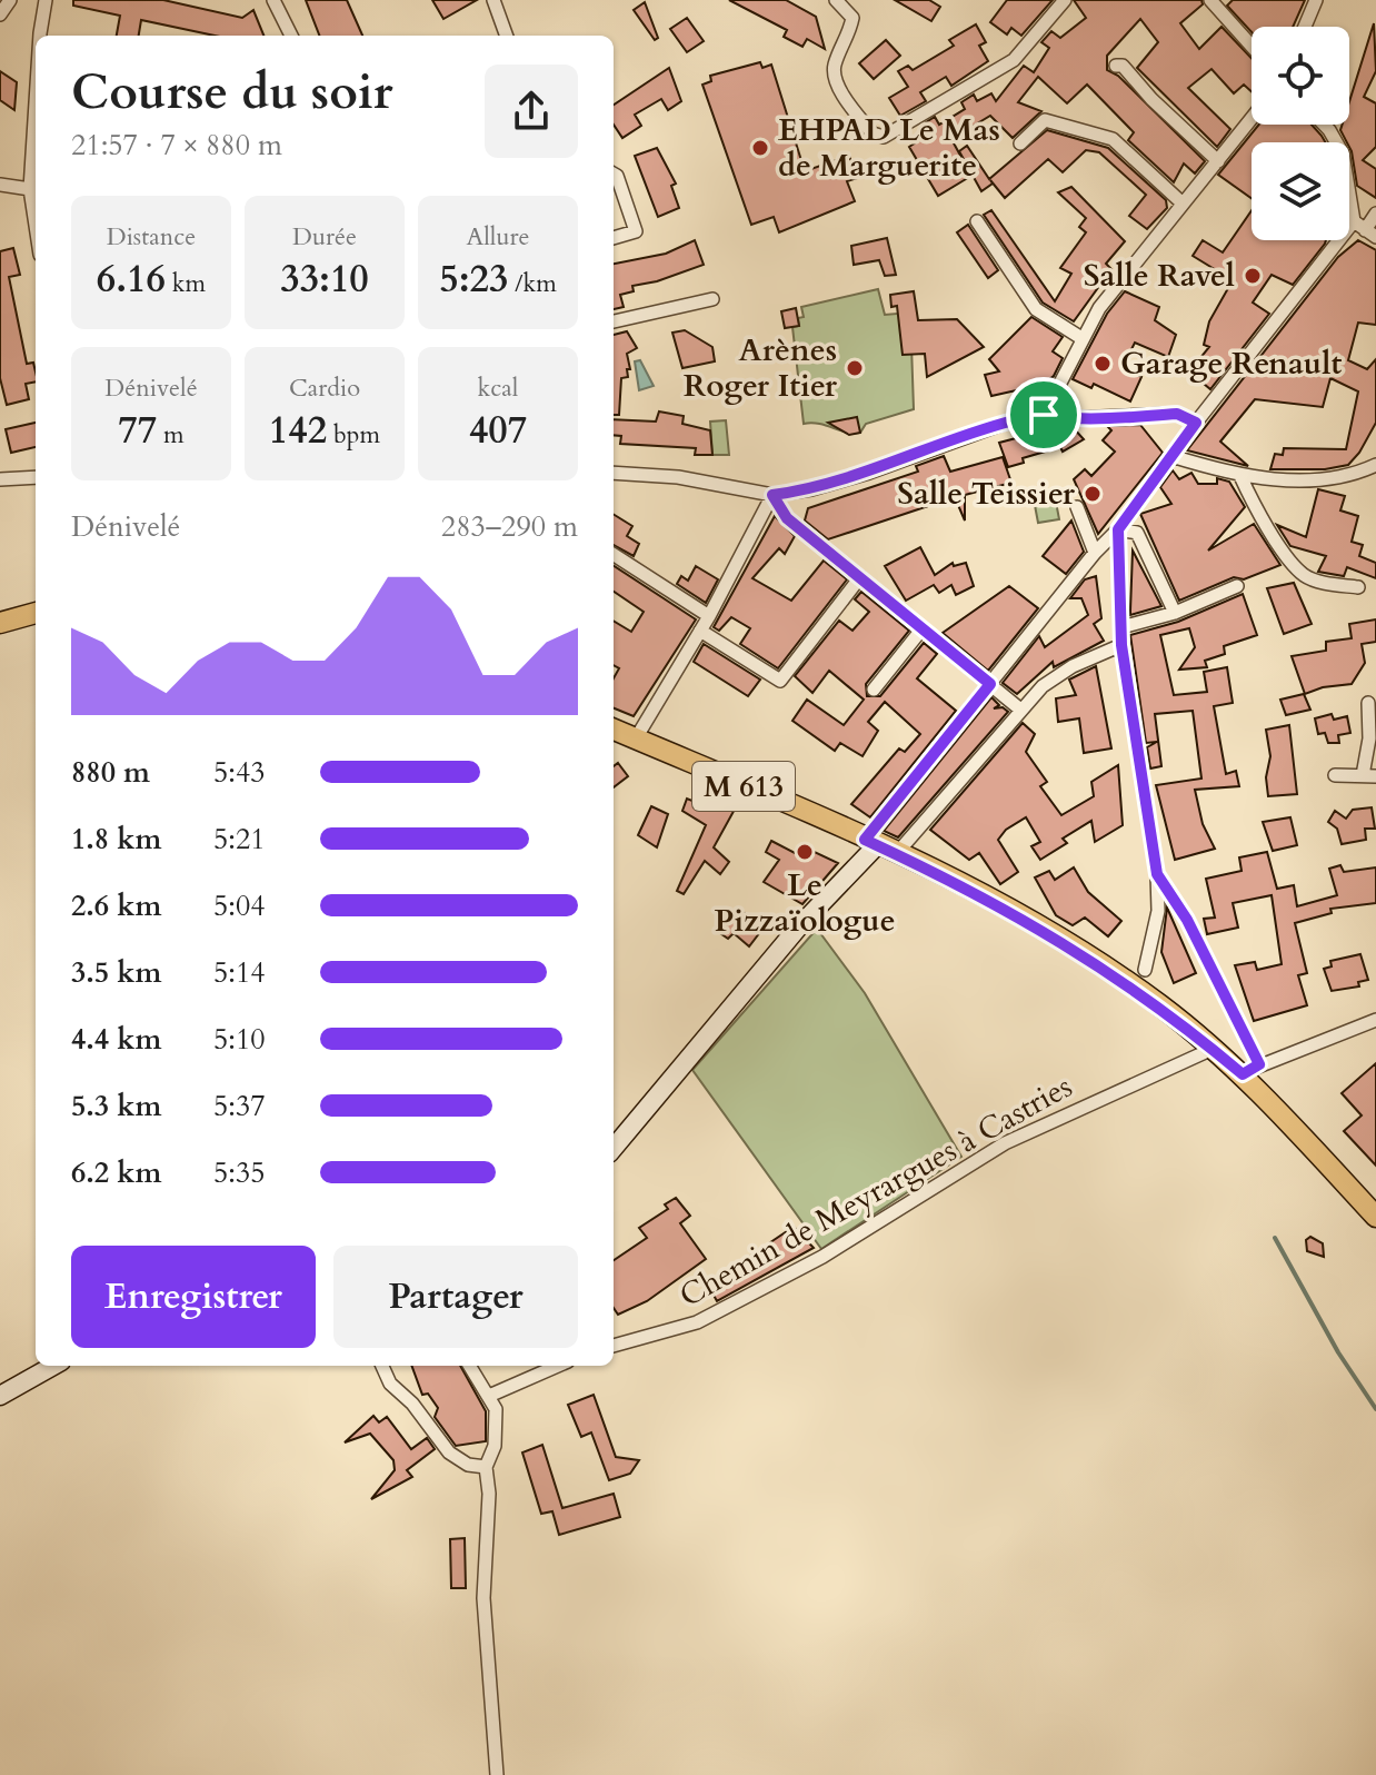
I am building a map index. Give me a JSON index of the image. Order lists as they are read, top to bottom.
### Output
{
  "streets": {
    "main road": ["M 613"],
    "street": ["Chemin de Meyrargues à Castries"]
  },
  "crossings": [
    ["M 613", "Chemin de Meyrargues à Castries"]
  ],
  "places": [
    "EHPAD Le Mas de Marguerite",
    "Salle Ravel",
    "Garage Renault",
    "Arènes Roger Itier",
    "Salle Teissier",
    "Le Pizzaïologue"
  ],
  "page": {
    "heading": ["Course du soir", "21:57 · 7 × 880 m"],
    "stats": [
      ["Distance", "6.16 km"],
      ["Durée", "33:10"],
      ["Allure", "5:23 /km"],
      ["Dénivelé", "77 m"],
      ["Cardio", "142 bpm"],
      ["kcal", "407"]
    ],
    "chart": ["Dénivelé", "283–290 m"],
    "list": [
      {
        "name": "880 m",
        "note": "5:43"
      },
      {
        "name": "1.8 km",
        "note": "5:21"
      },
      {
        "name": "2.6 km",
        "note": "5:04"
      },
      {
        "name": "3.5 km",
        "note": "5:14"
      },
      {
        "name": "4.4 km",
        "note": "5:10"
      },
      {
        "name": "5.3 km",
        "note": "5:37"
      },
      {
        "name": "6.2 km",
        "note": "5:35"
      }
    ],
    "buttons": ["Enregistrer", "Partager"]
  }
}
